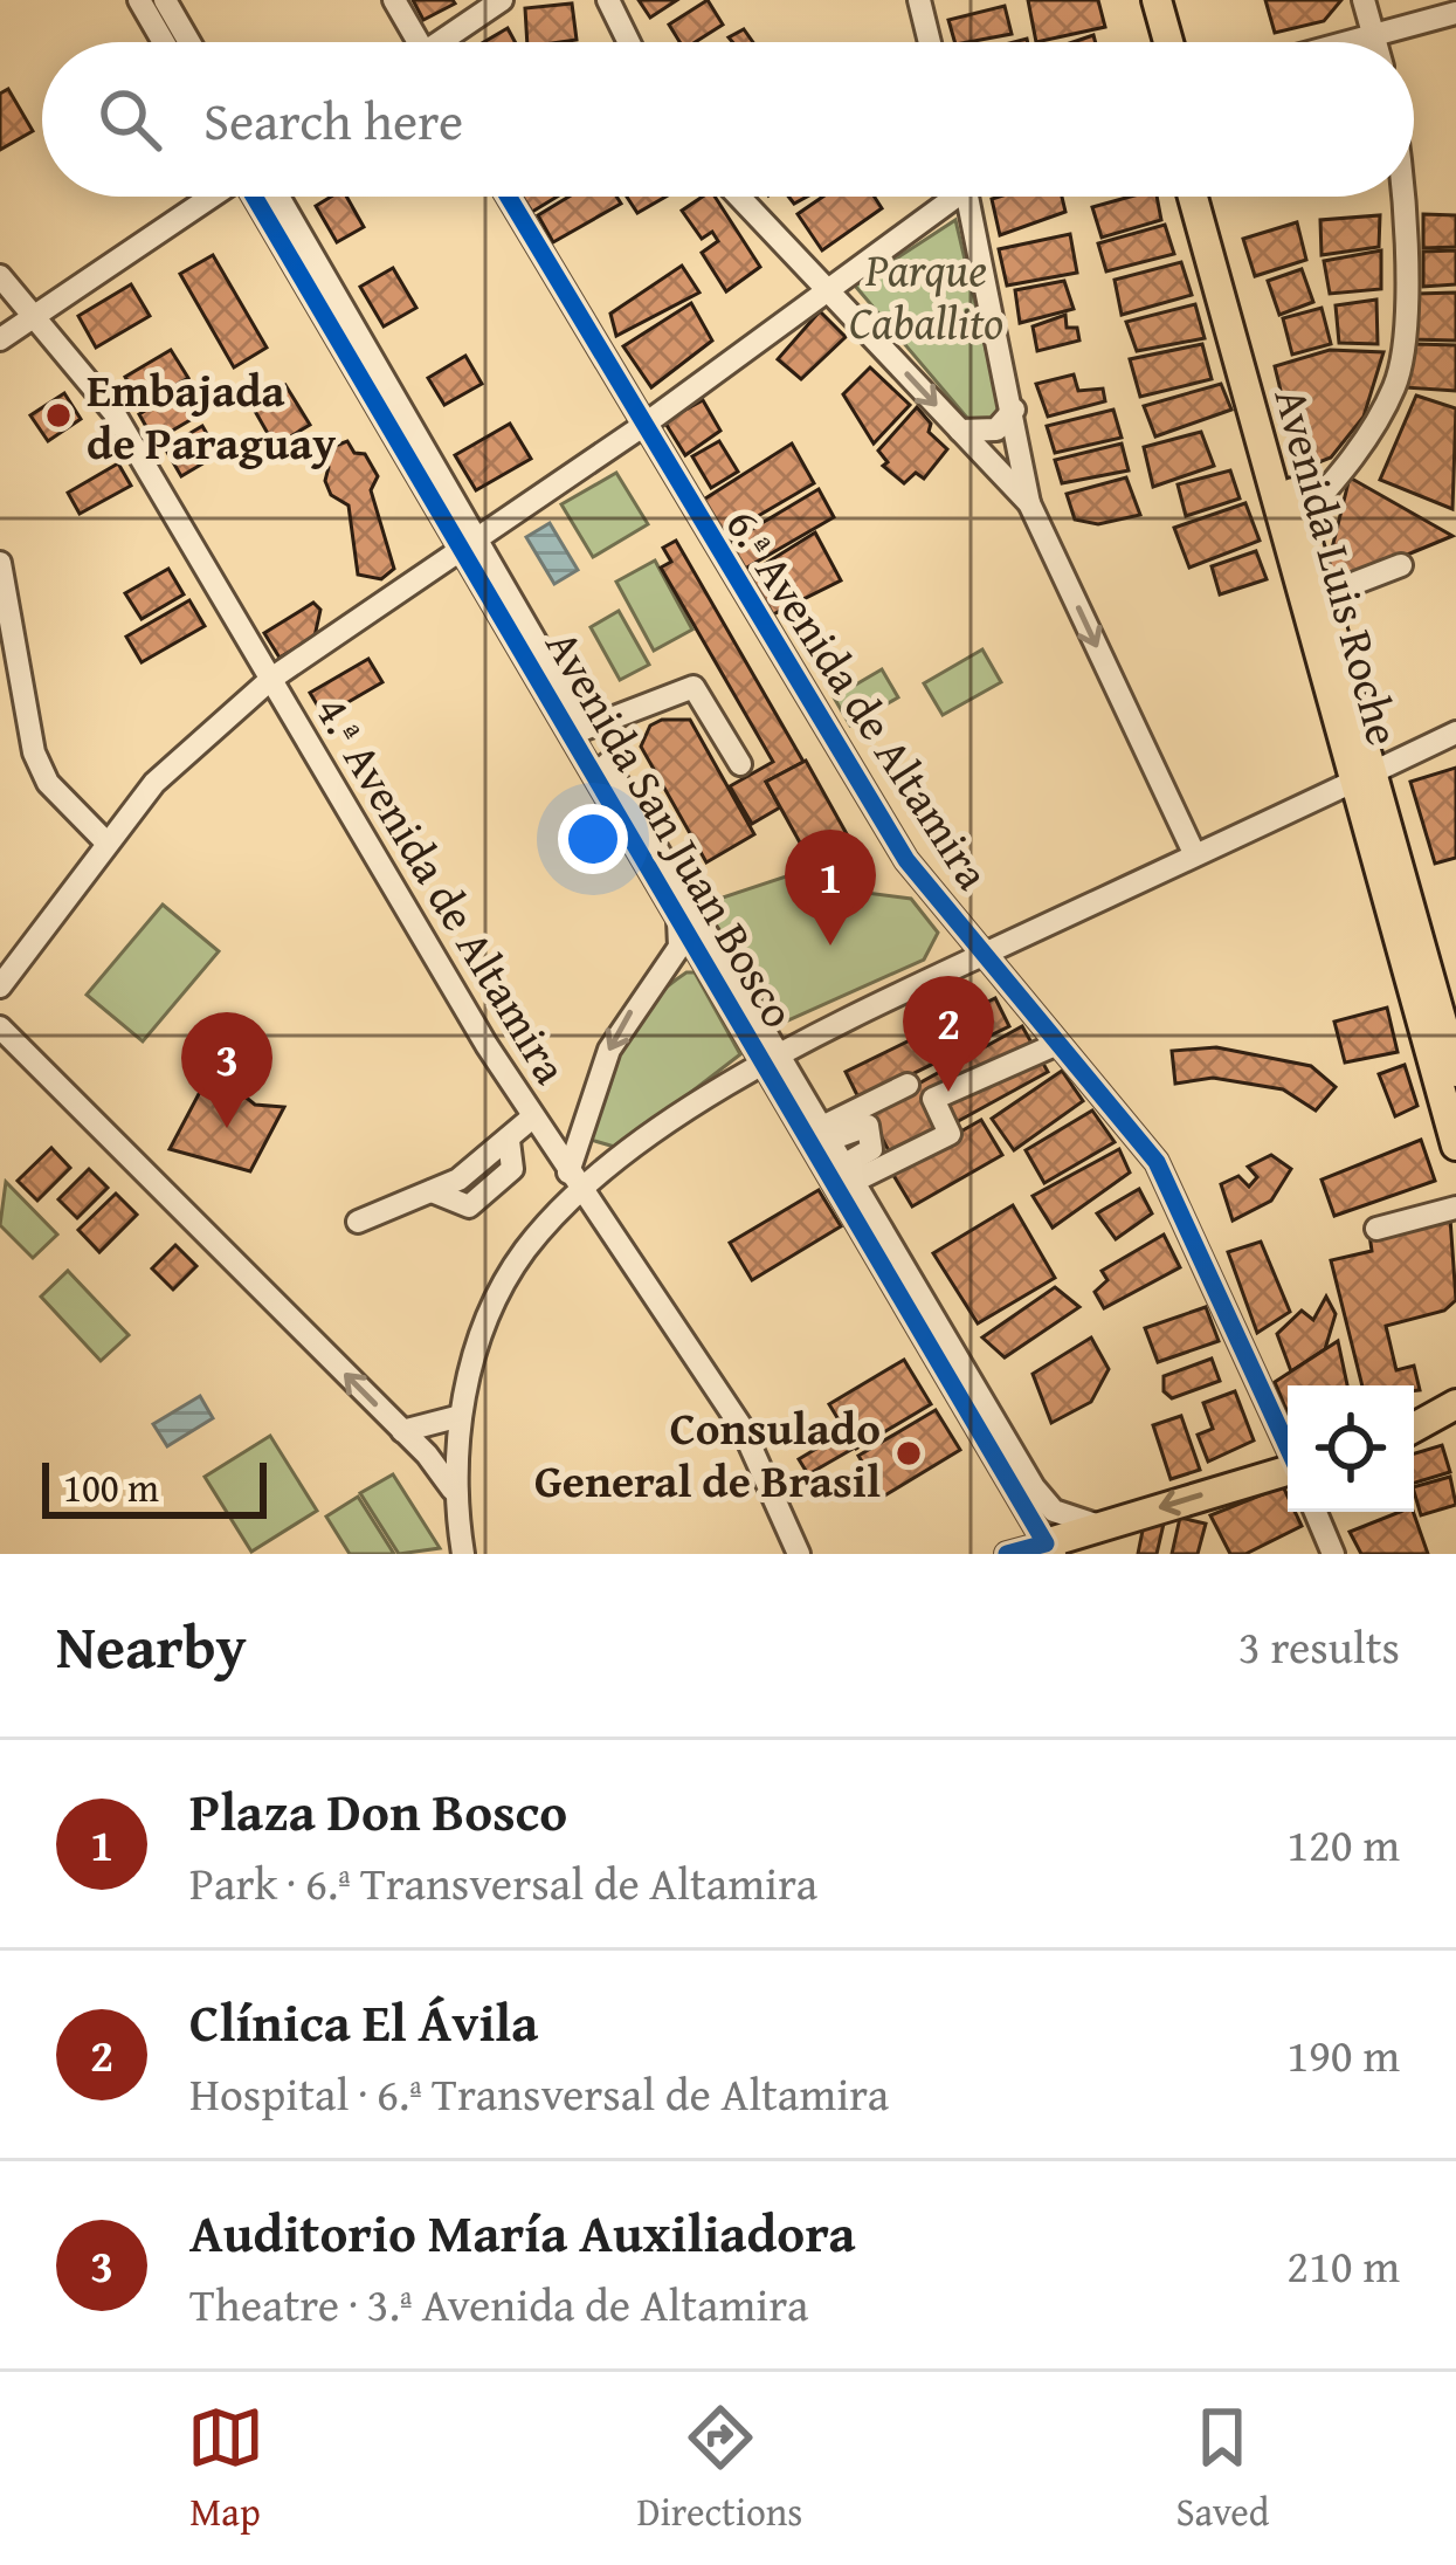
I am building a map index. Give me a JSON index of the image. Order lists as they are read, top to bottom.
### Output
{
  "streets": {
    "main road": ["Avenida Luis Roche"],
    "street": ["6.ª Avenida de Altamira", "Avenida San Juan Bosco", "4.ª Avenida de Altamira"]
  },
  "parks": ["Parque Caballito"],
  "places": ["Embajada de Paraguay", "Consulado General de Brasil"],
  "scale_bar": "100 m",
  "page": {
    "search": "Search here",
    "pins": ["1", "2", "3"],
    "scale": "100 m",
    "heading": ["Nearby", "3 results"],
    "list": [
      {
        "mark": "1",
        "name": "Plaza Don Bosco",
        "note": "Park · 6.ª Transversal de Altamira",
        "value": "120 m"
      },
      {
        "mark": "2",
        "name": "Clínica El Ávila",
        "note": "Hospital · 6.ª Transversal de Altamira",
        "value": "190 m"
      },
      {
        "mark": "3",
        "name": "Auditorio María Auxiliadora",
        "note": "Theatre · 3.ª Avenida de Altamira",
        "value": "210 m"
      }
    ],
    "nav": ["Map", "Directions", "Saved"]
  }
}
